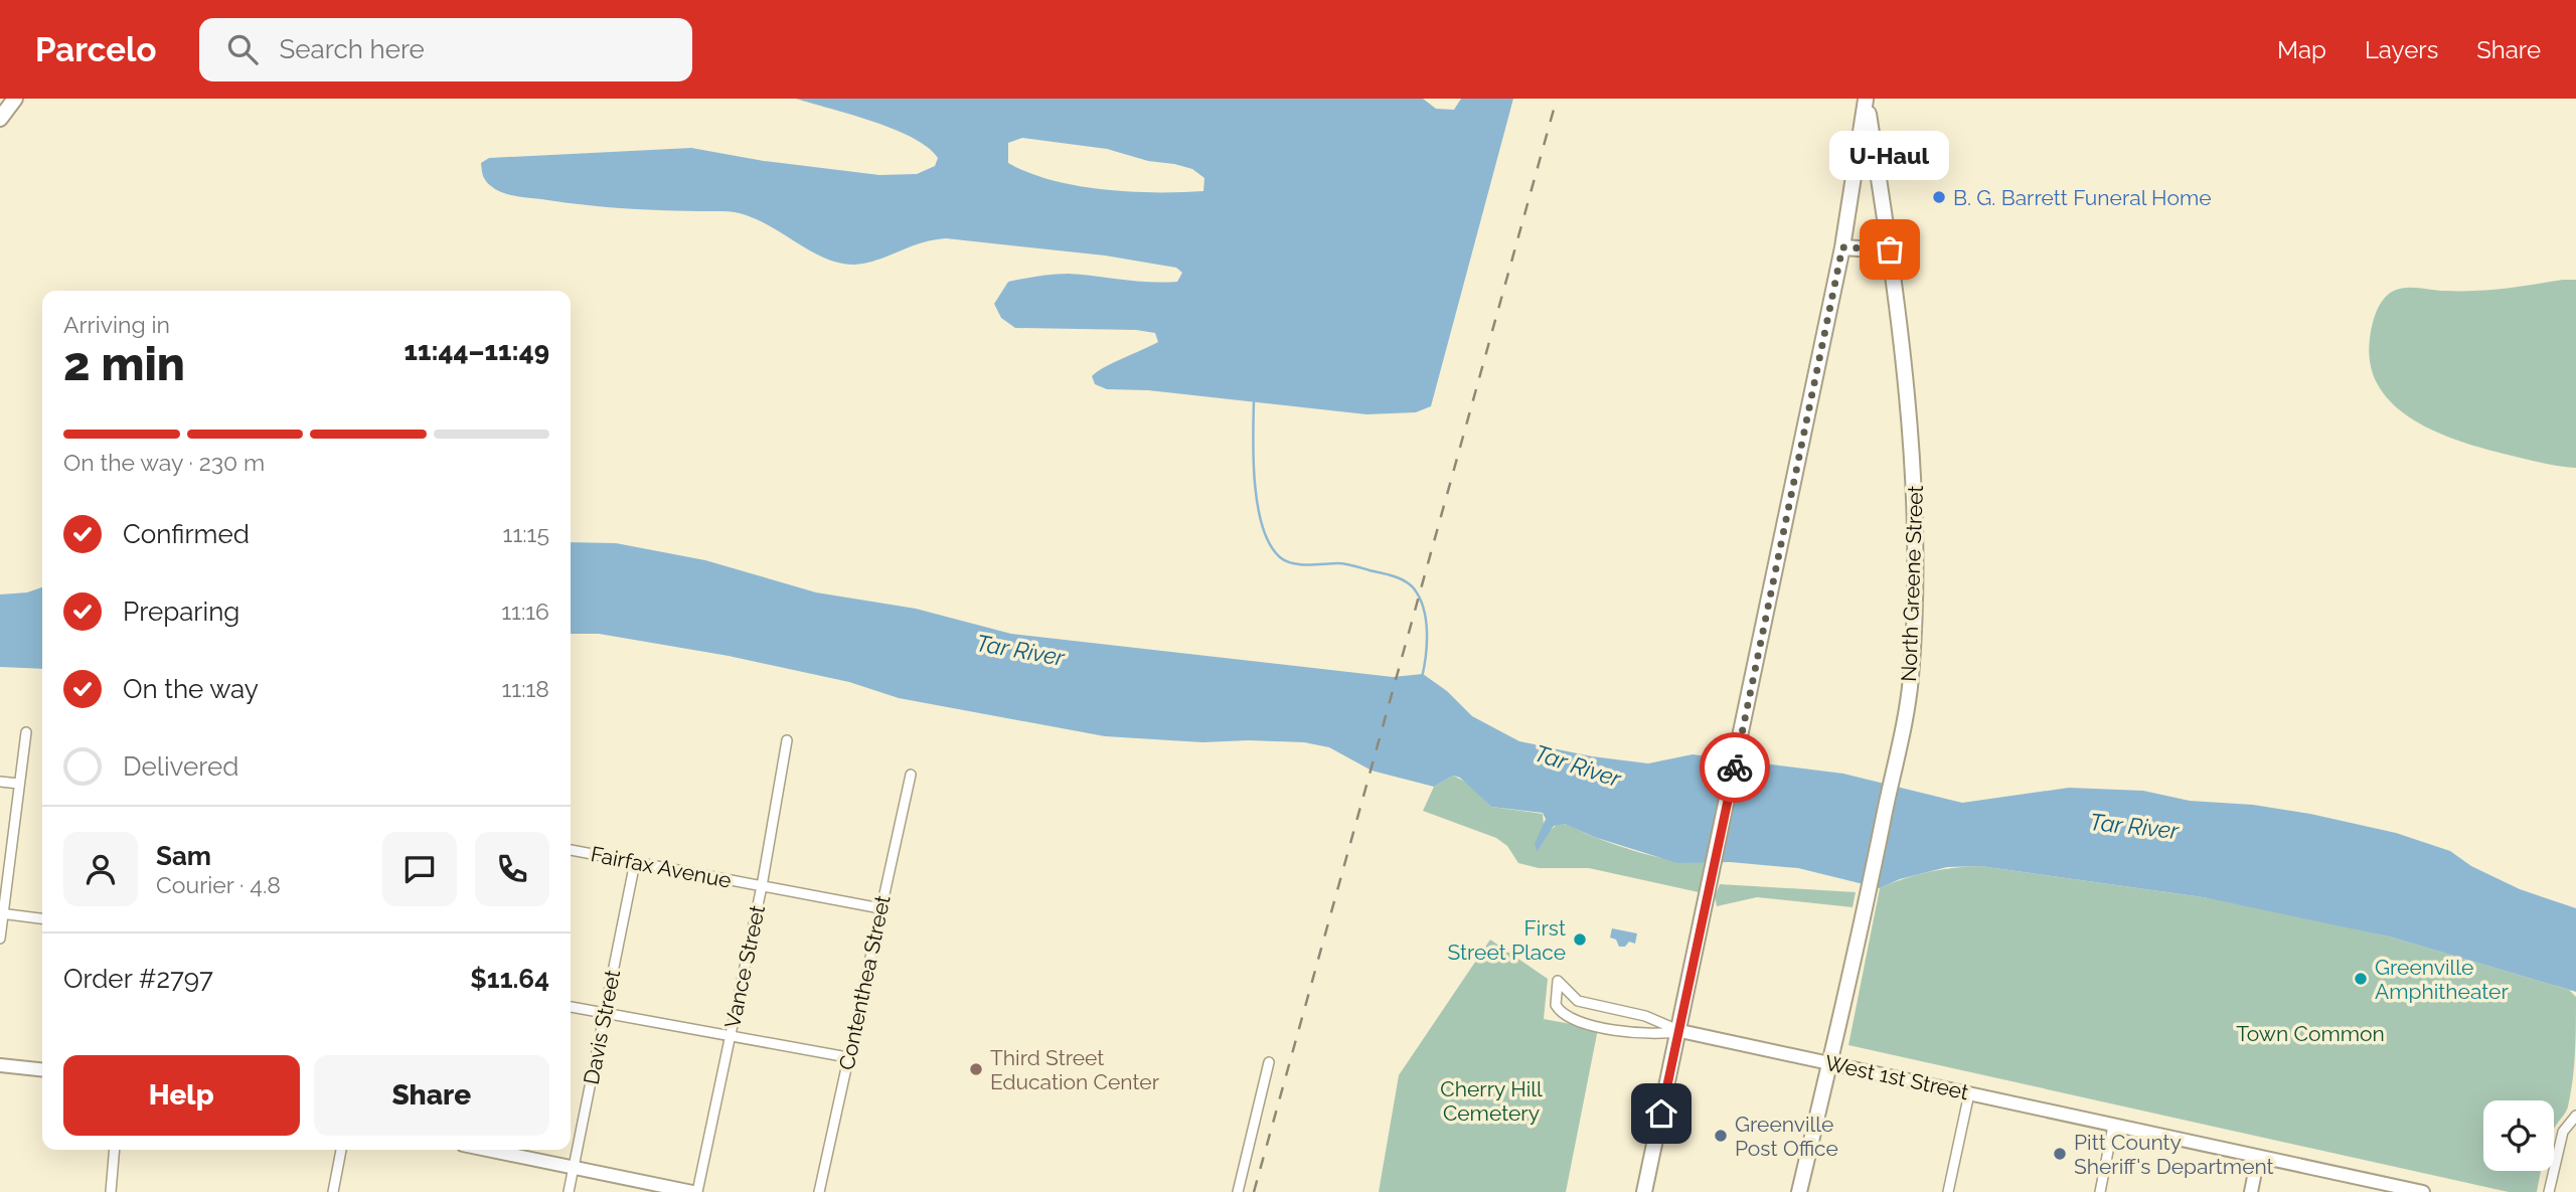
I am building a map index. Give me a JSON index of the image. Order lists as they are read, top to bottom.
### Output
{
  "streets": {
    "main road": ["North Greene Street"],
    "street": [
      "Fairfax Avenue",
      "Vance Street",
      "Contenthea Street",
      "Davis Street",
      "West 1st Street"
    ]
  },
  "crossings": [
    ["North Greene Street", "West 1st Street"],
    ["Fairfax Avenue", "Vance Street"],
    ["Fairfax Avenue", "Contenthea Street"],
    ["Fairfax Avenue", "Davis Street"]
  ],
  "water": ["Tar River"],
  "parks": ["Town Common", "Cherry Hill Cemetery"],
  "places": [
    "B. G. Barrett Funeral Home",
    "U-Haul",
    "First Street Place",
    "Greenville Amphitheater",
    "Third Street Education Center",
    "Greenville Post Office",
    "Pitt County Sheriff's Department"
  ],
  "page": {
    "header": "Parcelo",
    "search": "Search here",
    "nav": ["Map", "Layers", "Share"],
    "bubble": "U-Haul",
    "heading": ["2 min", "Arriving in", "11:44–11:49"],
    "panel": [
      "Sam",
      "Courier · 4.8",
      "Order #2797",
      "$11.64"
    ],
    "bar": "On the way · 230 m",
    "list": [
      ["Confirmed", "11:15"],
      ["Preparing", "11:16"],
      ["On the way", "11:18"],
      "Delivered"
    ],
    "buttons": ["Help", "Share"]
  }
}
